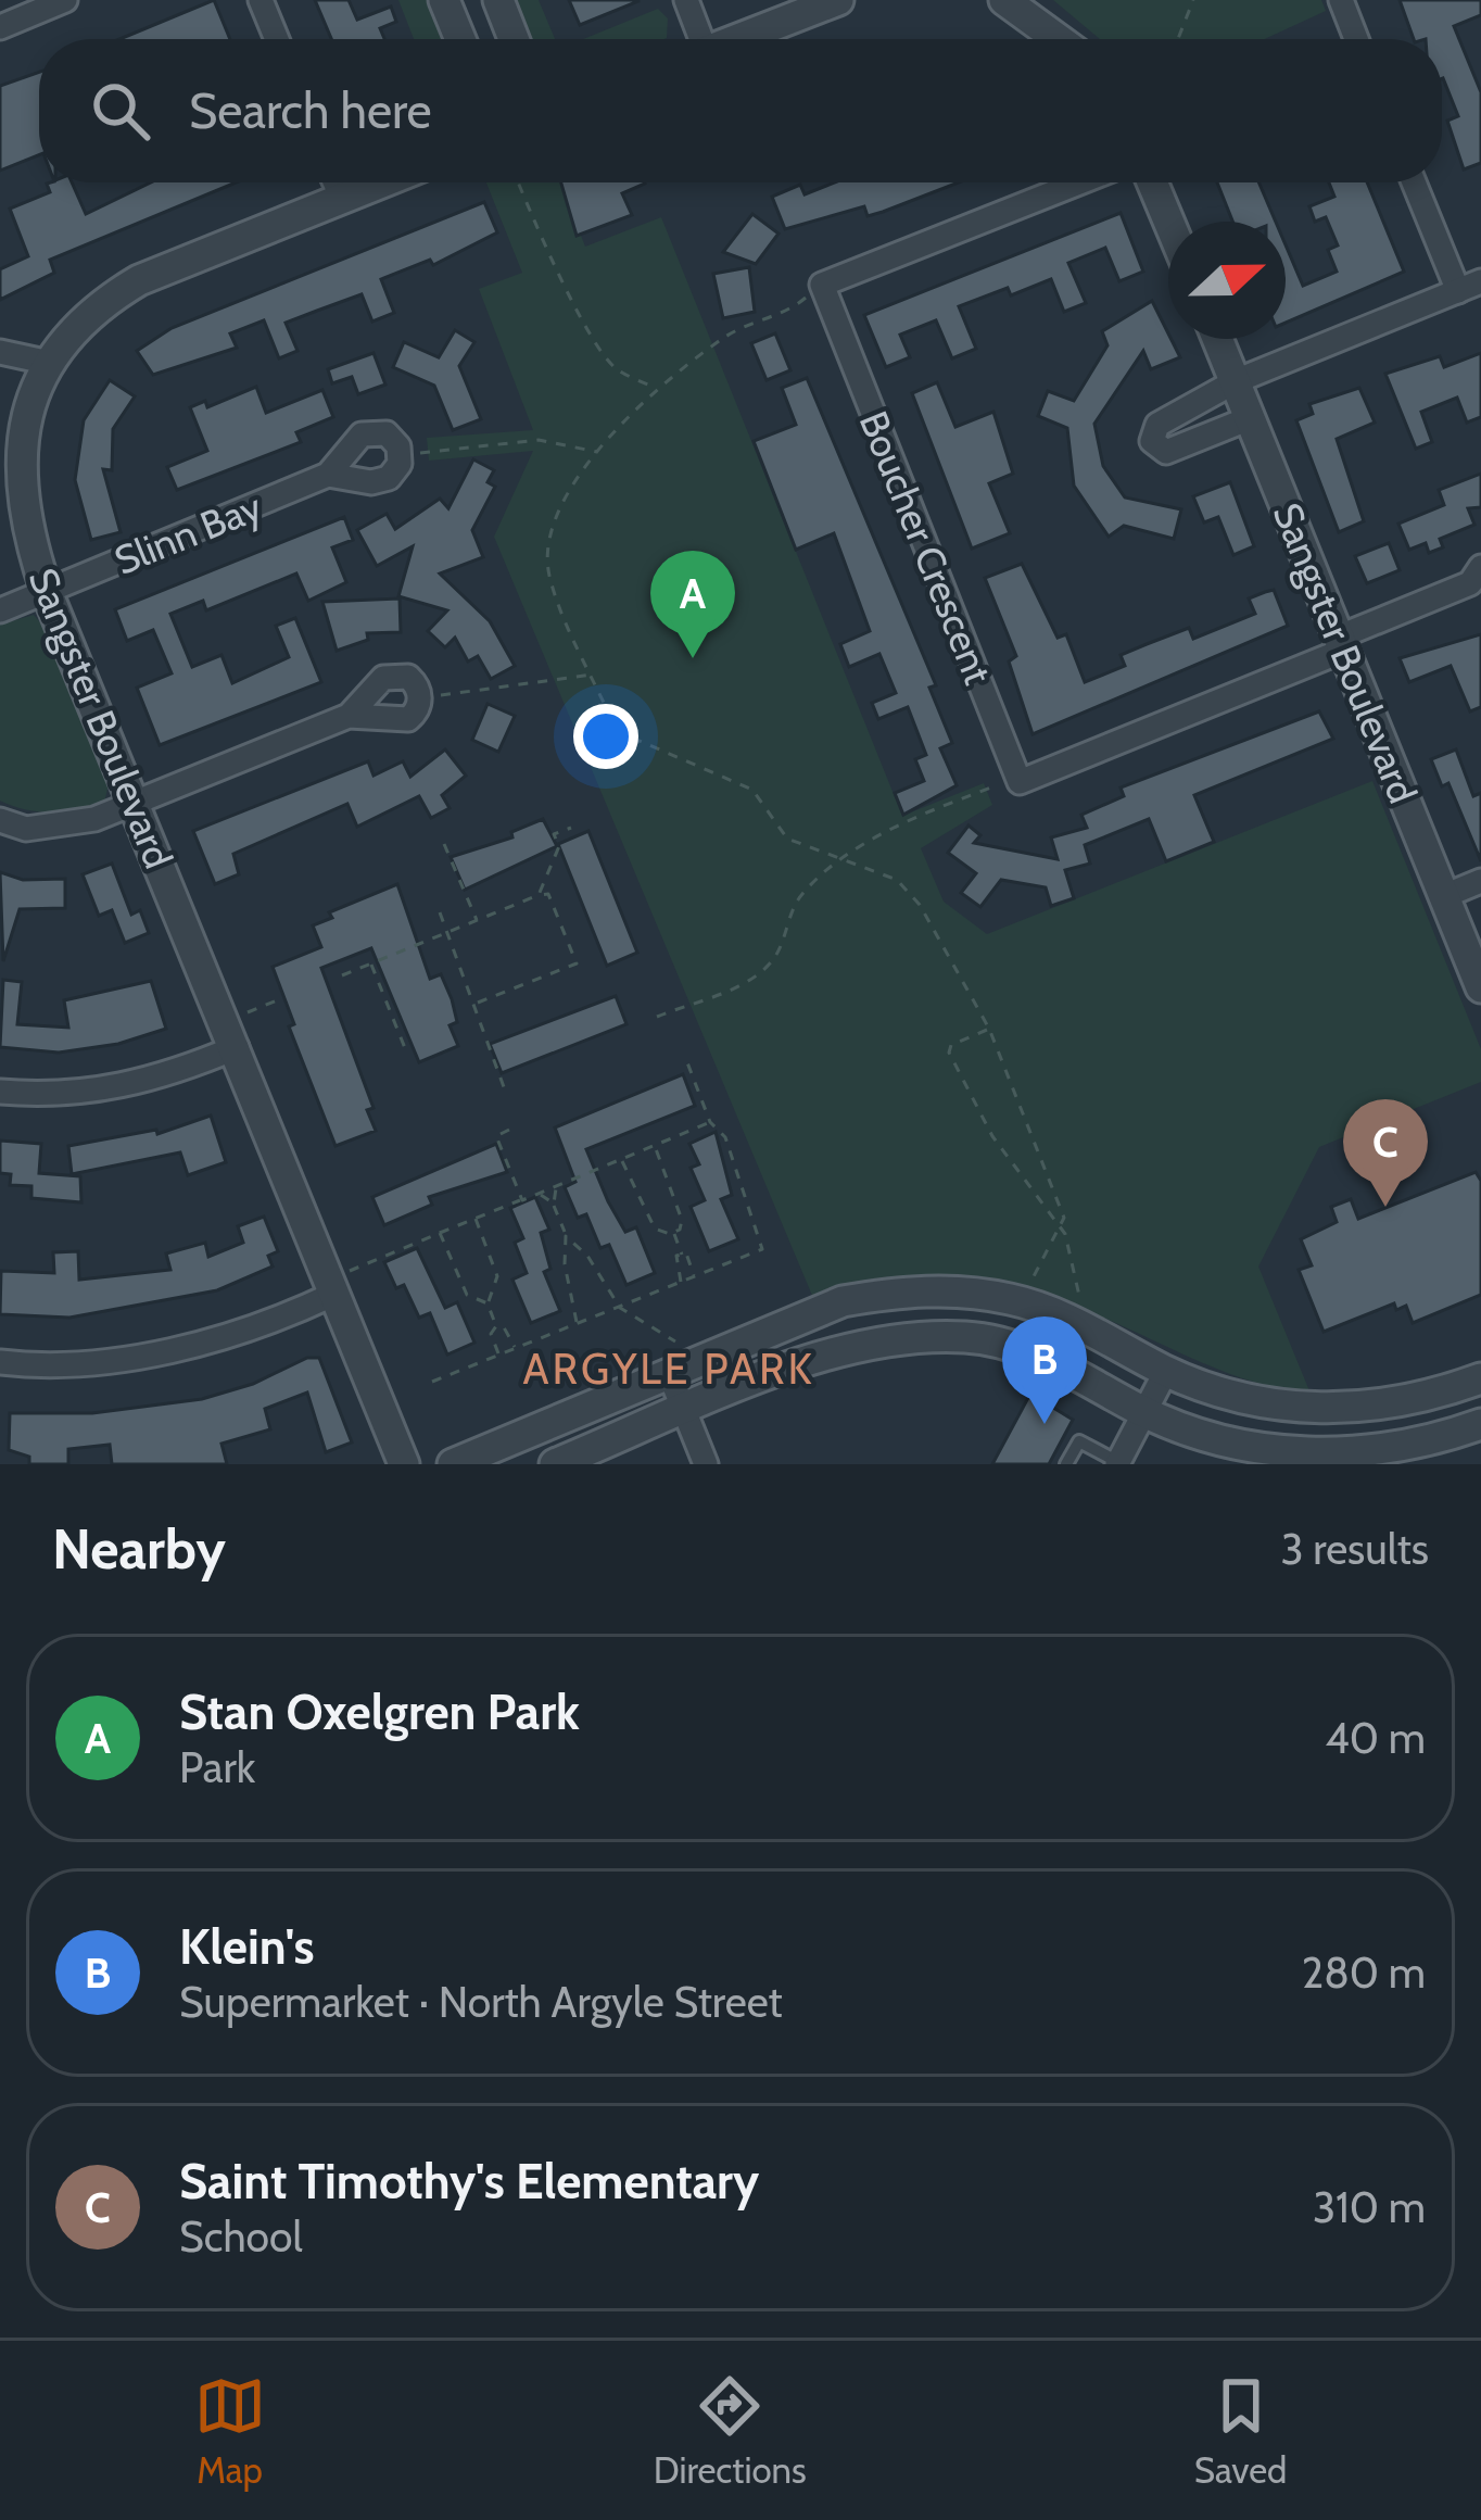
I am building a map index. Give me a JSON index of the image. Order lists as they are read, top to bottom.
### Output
{
  "streets": {
    "street": ["Slinn Bay", "Boucher Crescent", "Sangster Boulevard"]
  },
  "crossings": [
    ["Slinn Bay", "Sangster Boulevard"]
  ],
  "districts": ["ARGYLE PARK"],
  "north": "right",
  "page": {
    "search": "Search here",
    "pins": ["A", "C", "B"],
    "heading": ["Nearby", "3 results"],
    "list": [
      {
        "mark": "A",
        "name": "Stan Oxelgren Park",
        "note": "Park",
        "value": "40 m"
      },
      {
        "mark": "B",
        "name": "Klein's",
        "note": "Supermarket · North Argyle Street",
        "value": "280 m"
      },
      {
        "mark": "C",
        "name": "Saint Timothy's Elementary",
        "note": "School",
        "value": "310 m"
      }
    ],
    "nav": ["Map", "Directions", "Saved"]
  }
}
